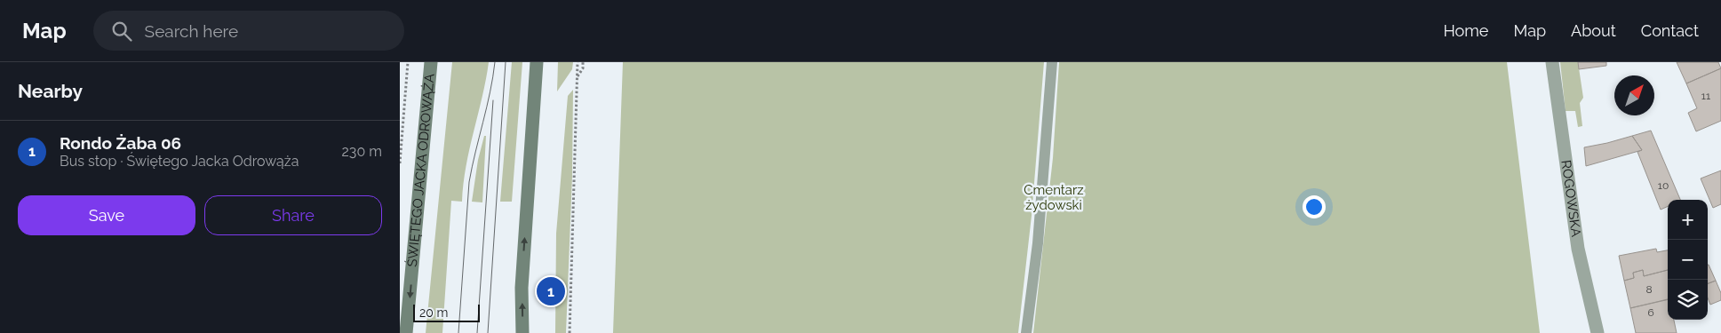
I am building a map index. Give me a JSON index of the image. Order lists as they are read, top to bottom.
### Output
{
  "streets": {
    "main road": ["ŚWIĘTEGO JACKA ODROWĄŻA"],
    "street": ["ROGOWSKA"]
  },
  "parks": ["Cmentarz żydowski"],
  "house_numbers": [
    "11",
    "10",
    "8",
    "6"
  ],
  "scale_bar": "20 m",
  "north": "top right",
  "page": {
    "header": "Map",
    "search": "Search here",
    "nav": [
      "Home",
      "Map",
      "About",
      "Contact"
    ],
    "heading": "Nearby",
    "list": [
      {
        "mark": "1",
        "name": "Rondo Żaba 06",
        "note": "Bus stop · Świętego Jacka Odrowąża",
        "value": "230 m"
      }
    ],
    "buttons": ["Save", "Share"],
    "map_buttons": ["+", "−"],
    "pins": "1",
    "scale": "20 m"
  }
}
